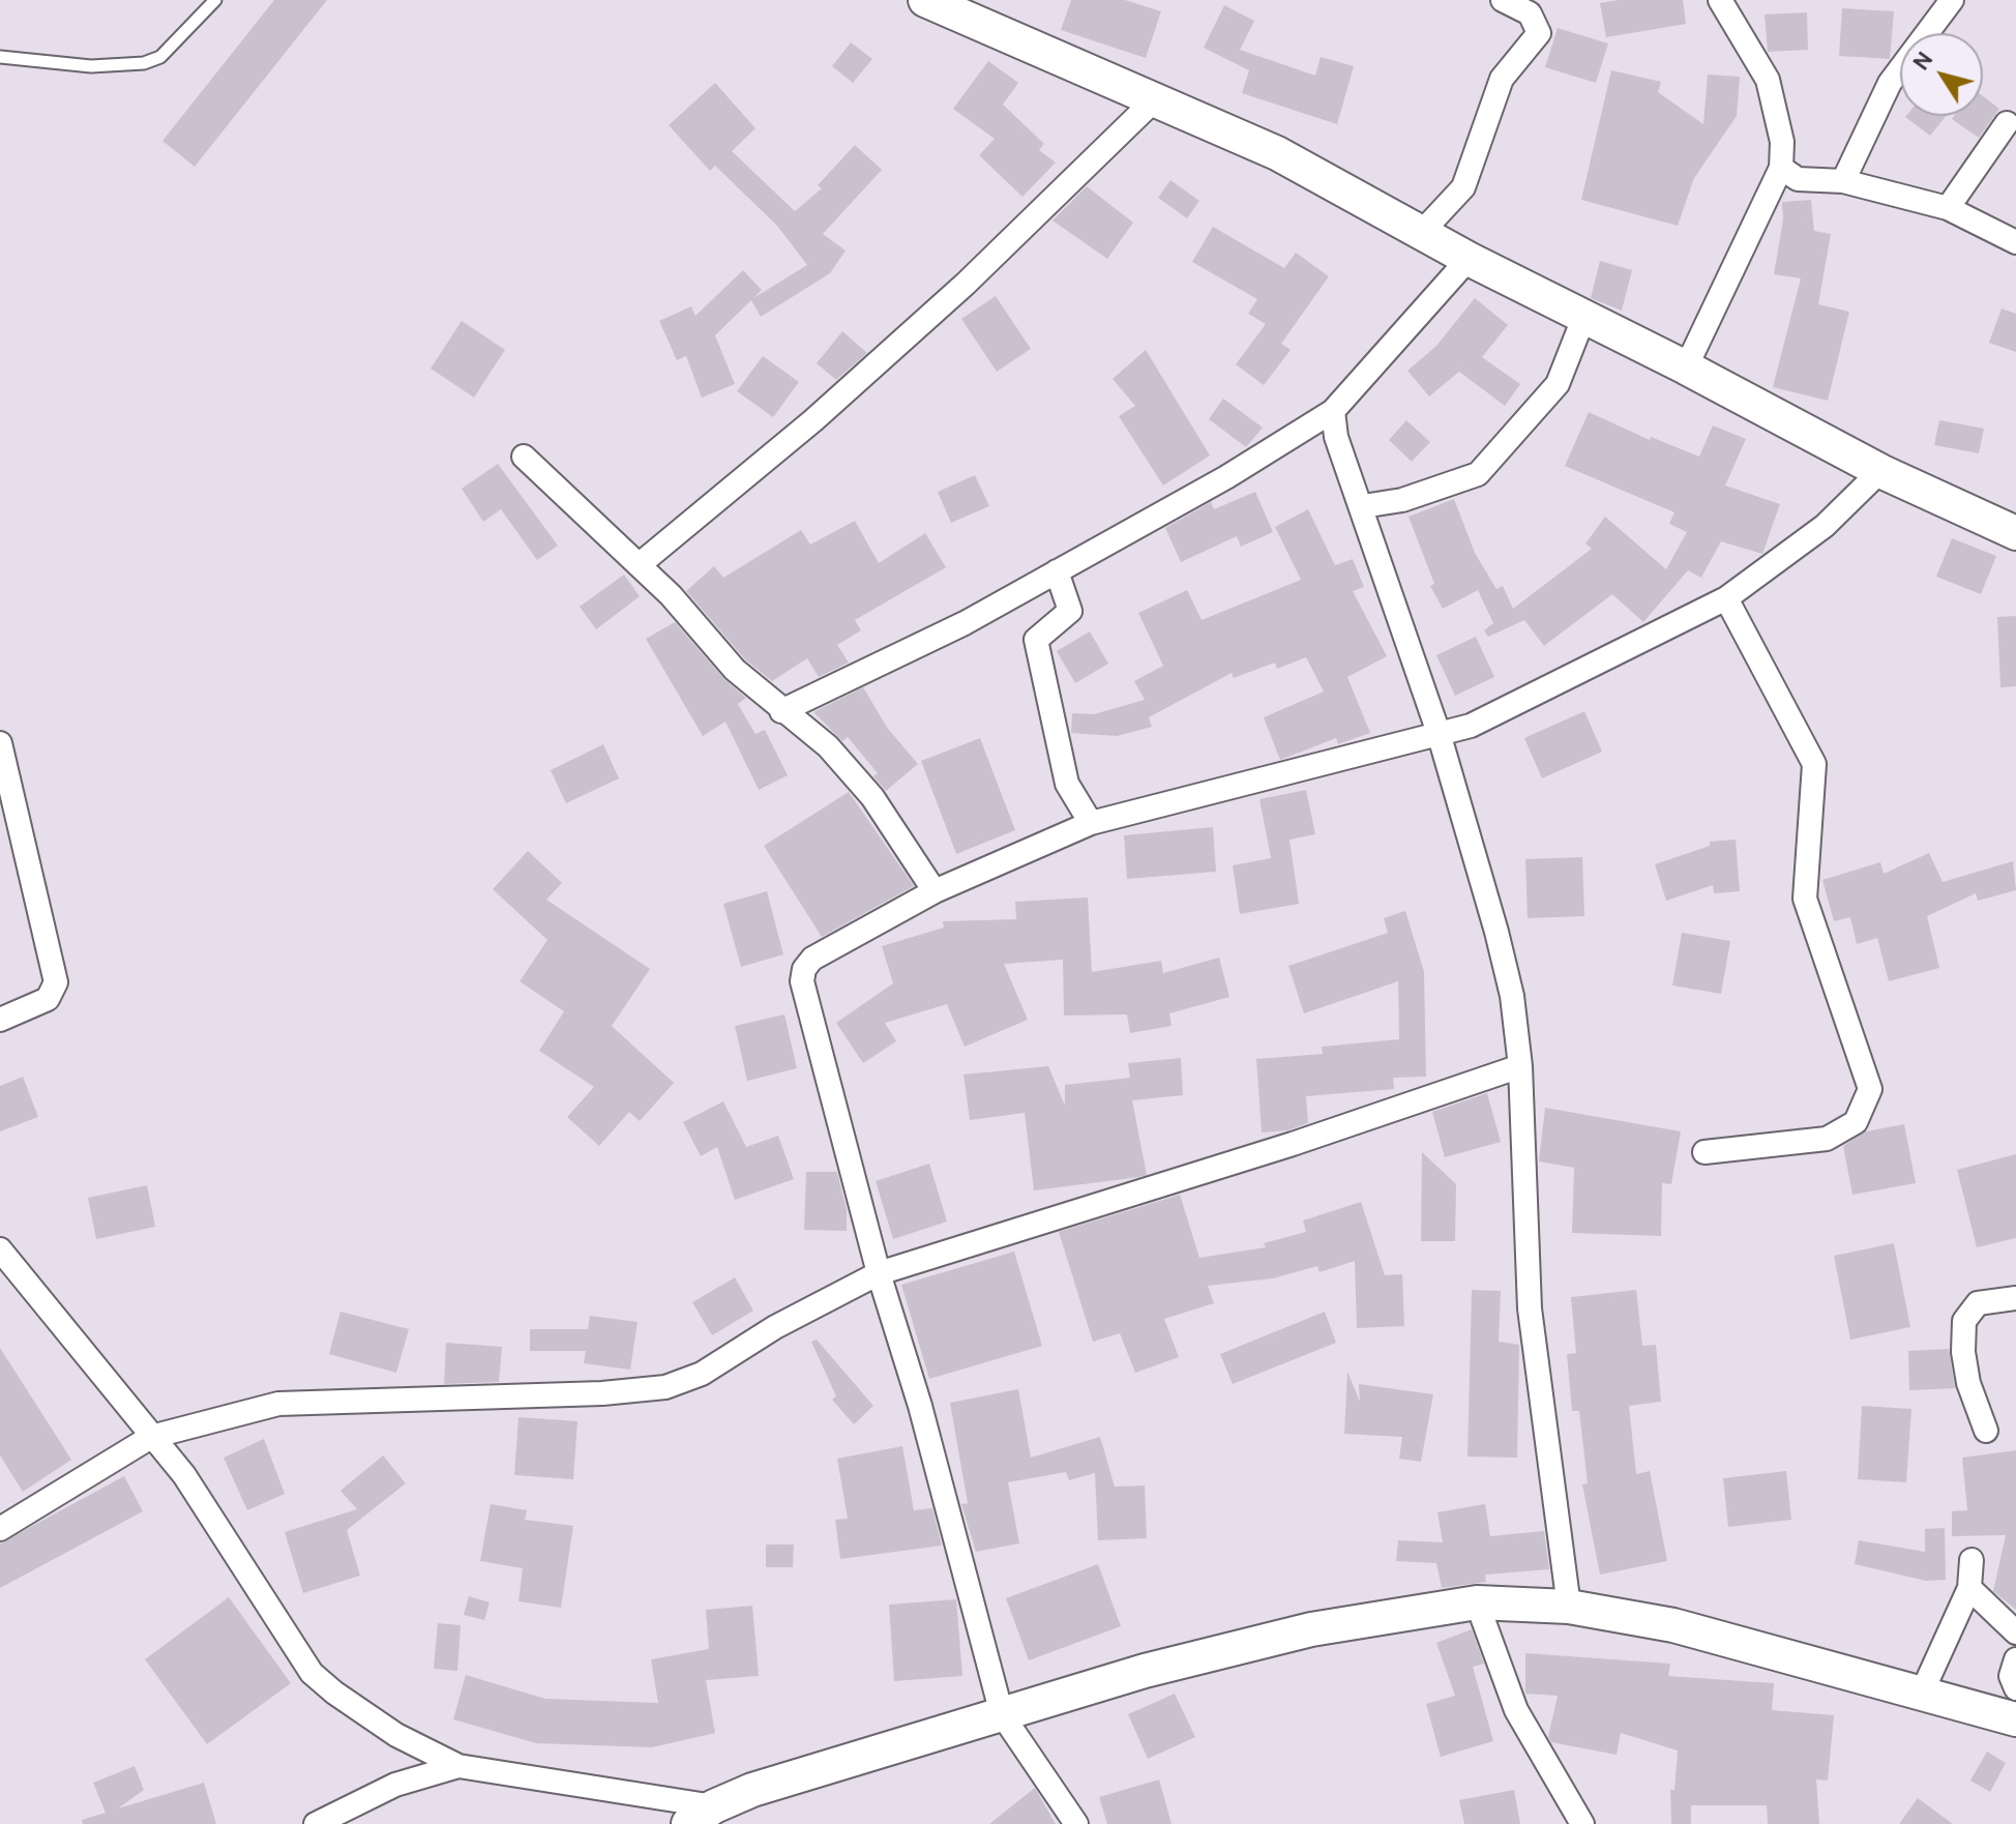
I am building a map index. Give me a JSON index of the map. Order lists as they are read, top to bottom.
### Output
{
  "north": "top left"
}
